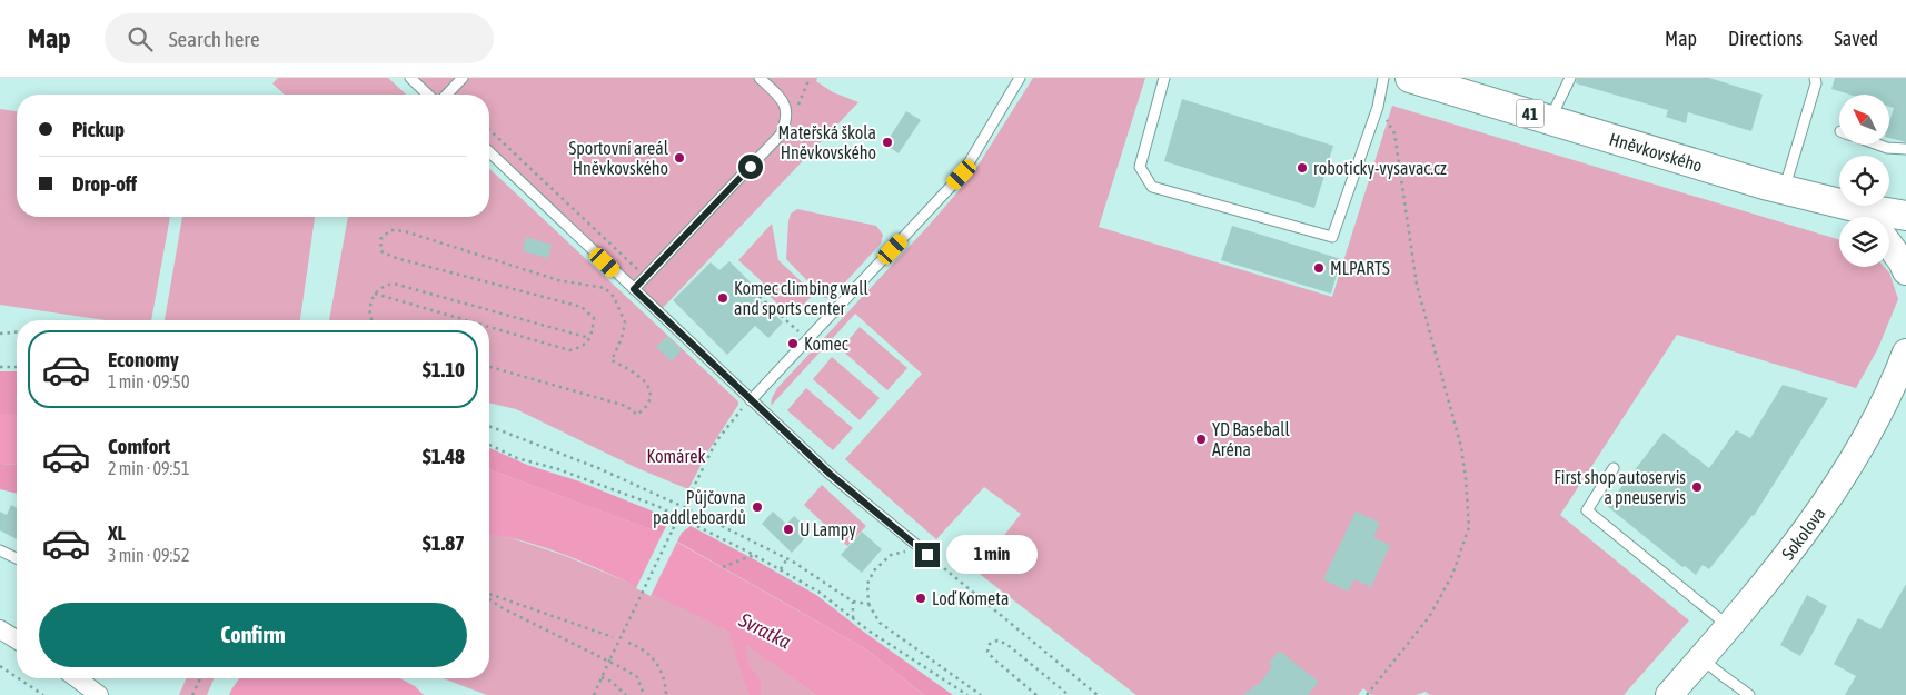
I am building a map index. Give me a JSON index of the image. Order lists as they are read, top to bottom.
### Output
{
  "streets": {
    "main road": ["41", "Hněvkovského"],
    "street": ["Sokolova"]
  },
  "water": ["Svratka"],
  "parks": ["Komárek"],
  "places": [
    "Mateřská škola Hněvkovského",
    "Sportovní areál Hněvkovského",
    "roboticky-vysavac.cz",
    "MLPARTS",
    "Komec climbing wall and sports center",
    "Komec",
    "YD Baseball Aréna",
    "First shop autoservis a pneuservis",
    "Půjčovna paddleboardů",
    "U Lampy",
    "Loď Kometa"
  ],
  "north": "top left",
  "page": {
    "header": "Map",
    "search": "Search here",
    "nav": ["Map", "Directions", "Saved"],
    "banner": ["Pickup", "Drop-off"],
    "list": [
      {
        "name": "Economy",
        "note": "1 min · 09:50",
        "value": "$1.10"
      },
      {
        "name": "Comfort",
        "note": "2 min · 09:51",
        "value": "$1.48"
      },
      {
        "name": "XL",
        "note": "3 min · 09:52",
        "value": "$1.87"
      }
    ],
    "bubble": "1 min",
    "buttons": "Confirm"
  }
}
